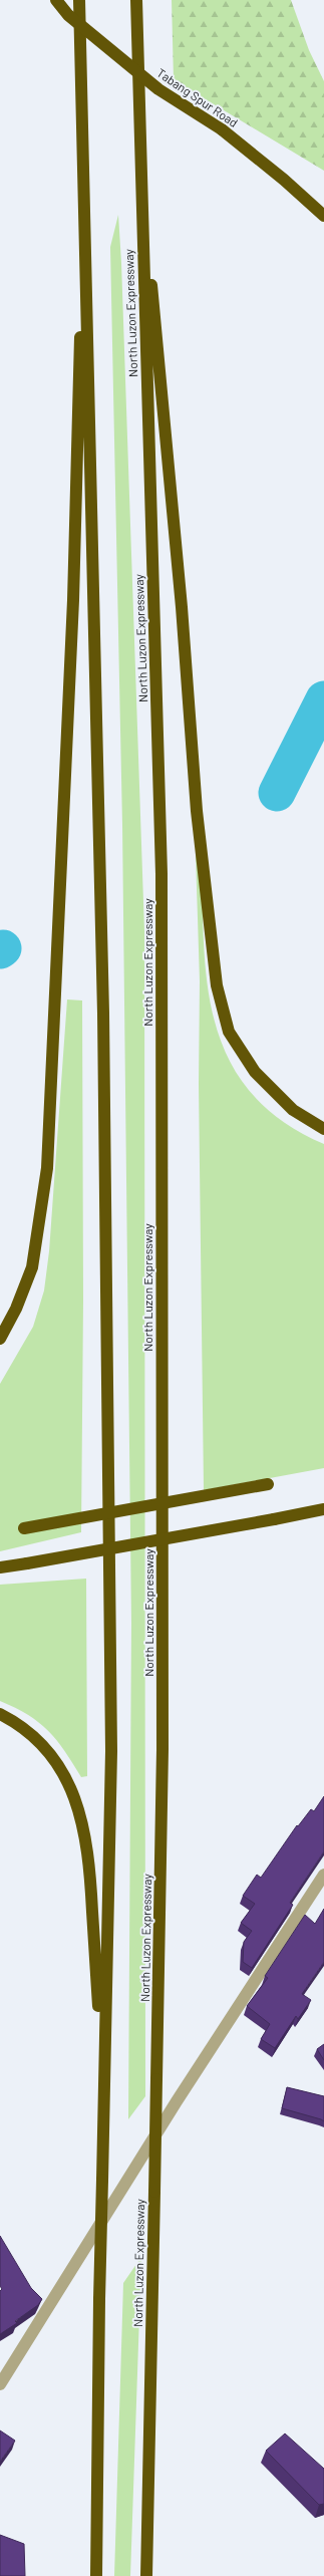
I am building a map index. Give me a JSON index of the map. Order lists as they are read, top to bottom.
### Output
{
  "streets": {
    "highway": ["Tabang Spur Road", "North Luzon Expressway"]
  }
}
